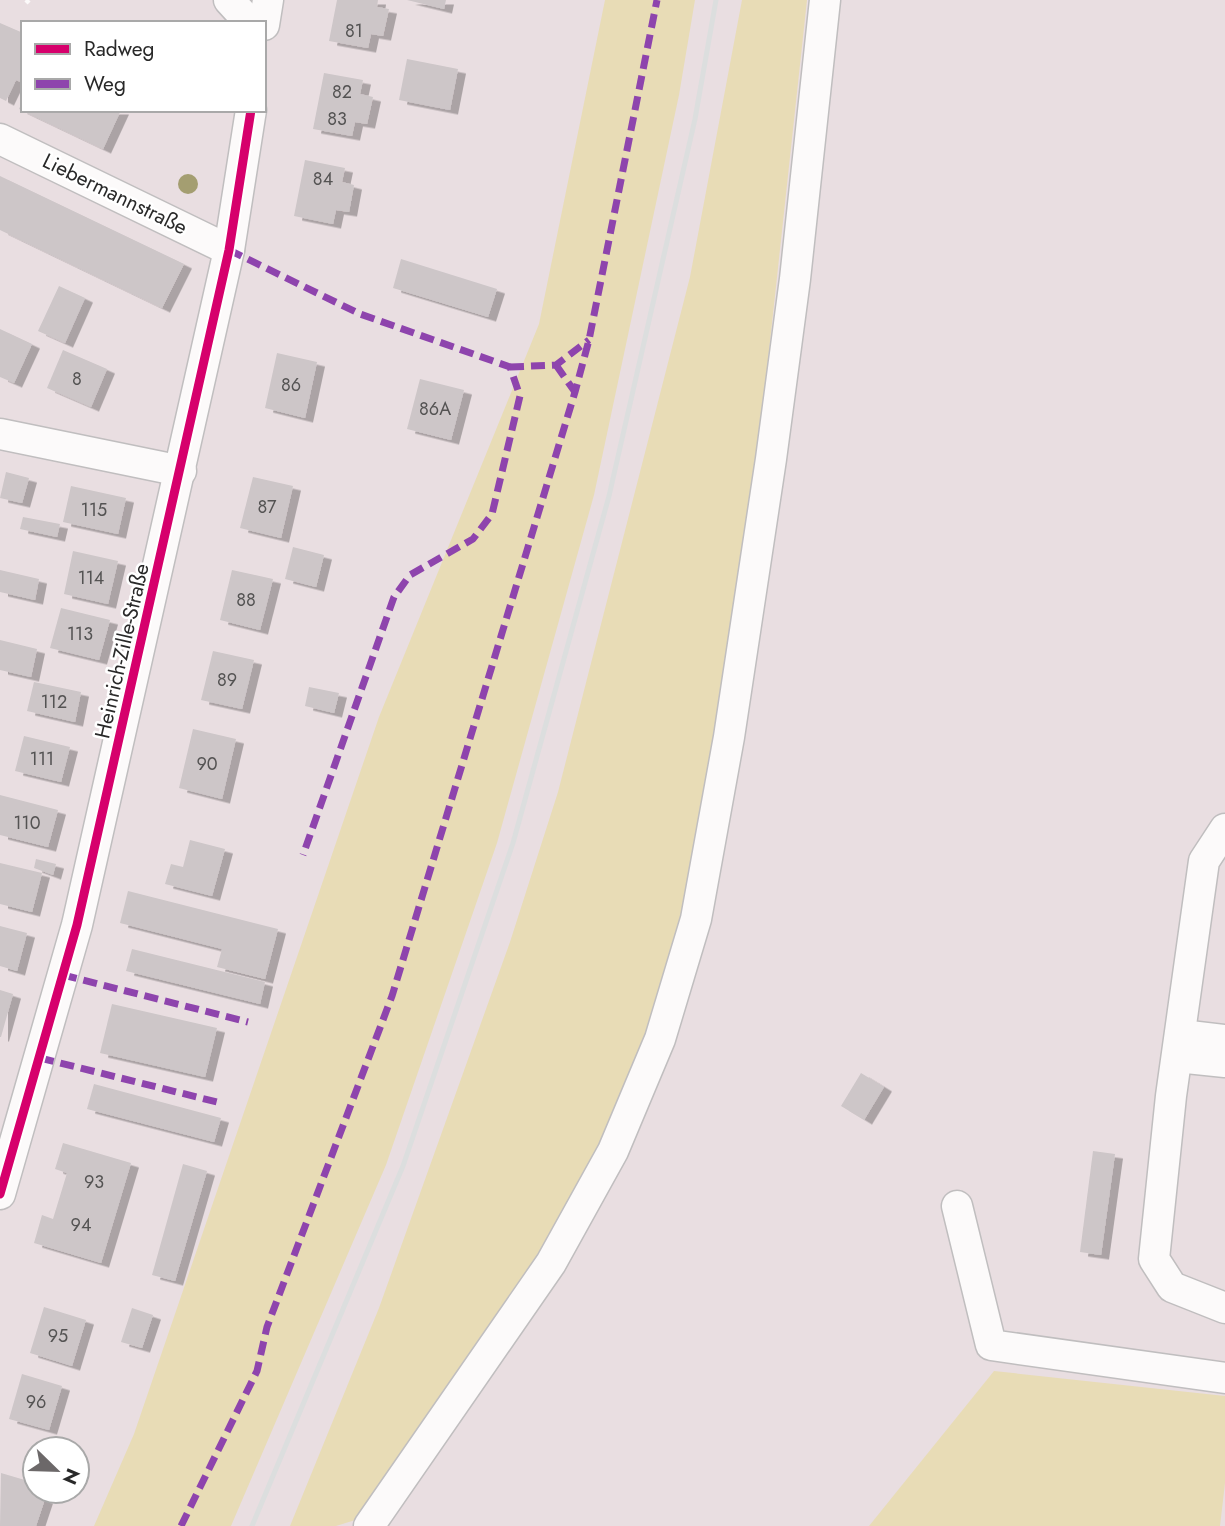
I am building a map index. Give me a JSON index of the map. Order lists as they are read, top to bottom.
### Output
{
  "streets": {
    "street": ["Liebermannstraße", "Heinrich-Zille-Straße"]
  },
  "crossings": [
    ["Liebermannstraße", "Heinrich-Zille-Straße"]
  ],
  "house_numbers": [
    "81",
    "82",
    "83",
    "84",
    "8",
    "86",
    "86A",
    "87",
    "115",
    "114",
    "88",
    "113",
    "89",
    "112",
    "111",
    "90",
    "110",
    "93",
    "94",
    "95",
    "96"
  ],
  "legend": ["Radweg", "Weg"],
  "north": "bottom right"
}
